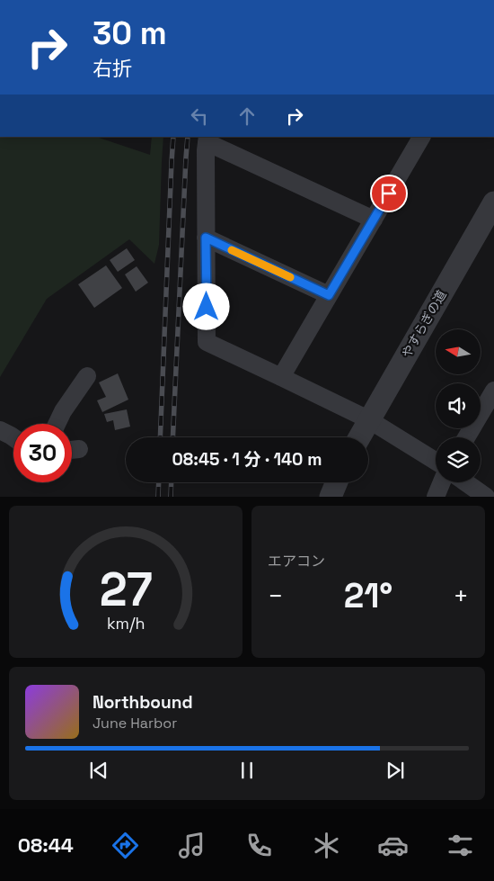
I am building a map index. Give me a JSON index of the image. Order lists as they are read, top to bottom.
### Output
{
  "streets": {
    "street": ["やすらぎの道"]
  },
  "north": "left",
  "page": {
    "turn": ["30 m", "右折"],
    "limit": "30",
    "trip": "08:45 · 1 分 · 140 m",
    "tile": "エアコン",
    "heat": ["−", "21°", "+"],
    "song": ["Northbound", "June Harbor"],
    "tabs": "08:44",
    "gauge": ["27", "km/h"]
  }
}
